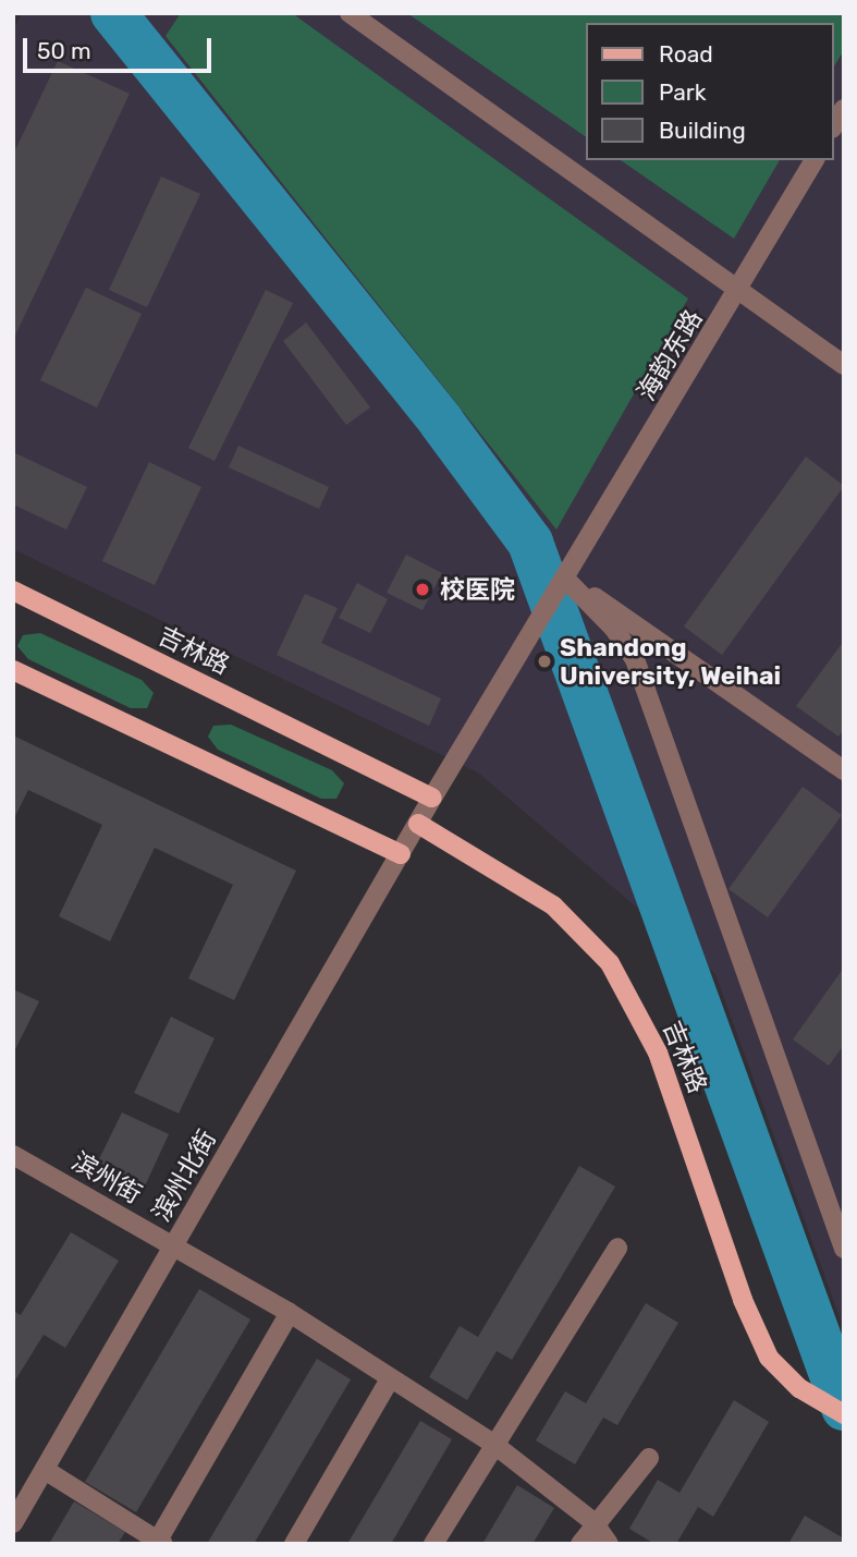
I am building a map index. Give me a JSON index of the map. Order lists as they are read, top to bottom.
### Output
{
  "streets": {
    "main road": ["吉林路"],
    "street": ["海韵东路", "滨州北街", "滨州街"]
  },
  "crossings": [
    ["海韵东路", "吉林路"],
    ["海韵东路", "滨州北街"],
    ["吉林路", "滨州北街"],
    ["滨州北街", "滨州街"]
  ],
  "places": ["校医院", "Shandong University, Weihai"],
  "legend": ["Road", "Park", "Building"],
  "scale_bar": "50 m"
}
